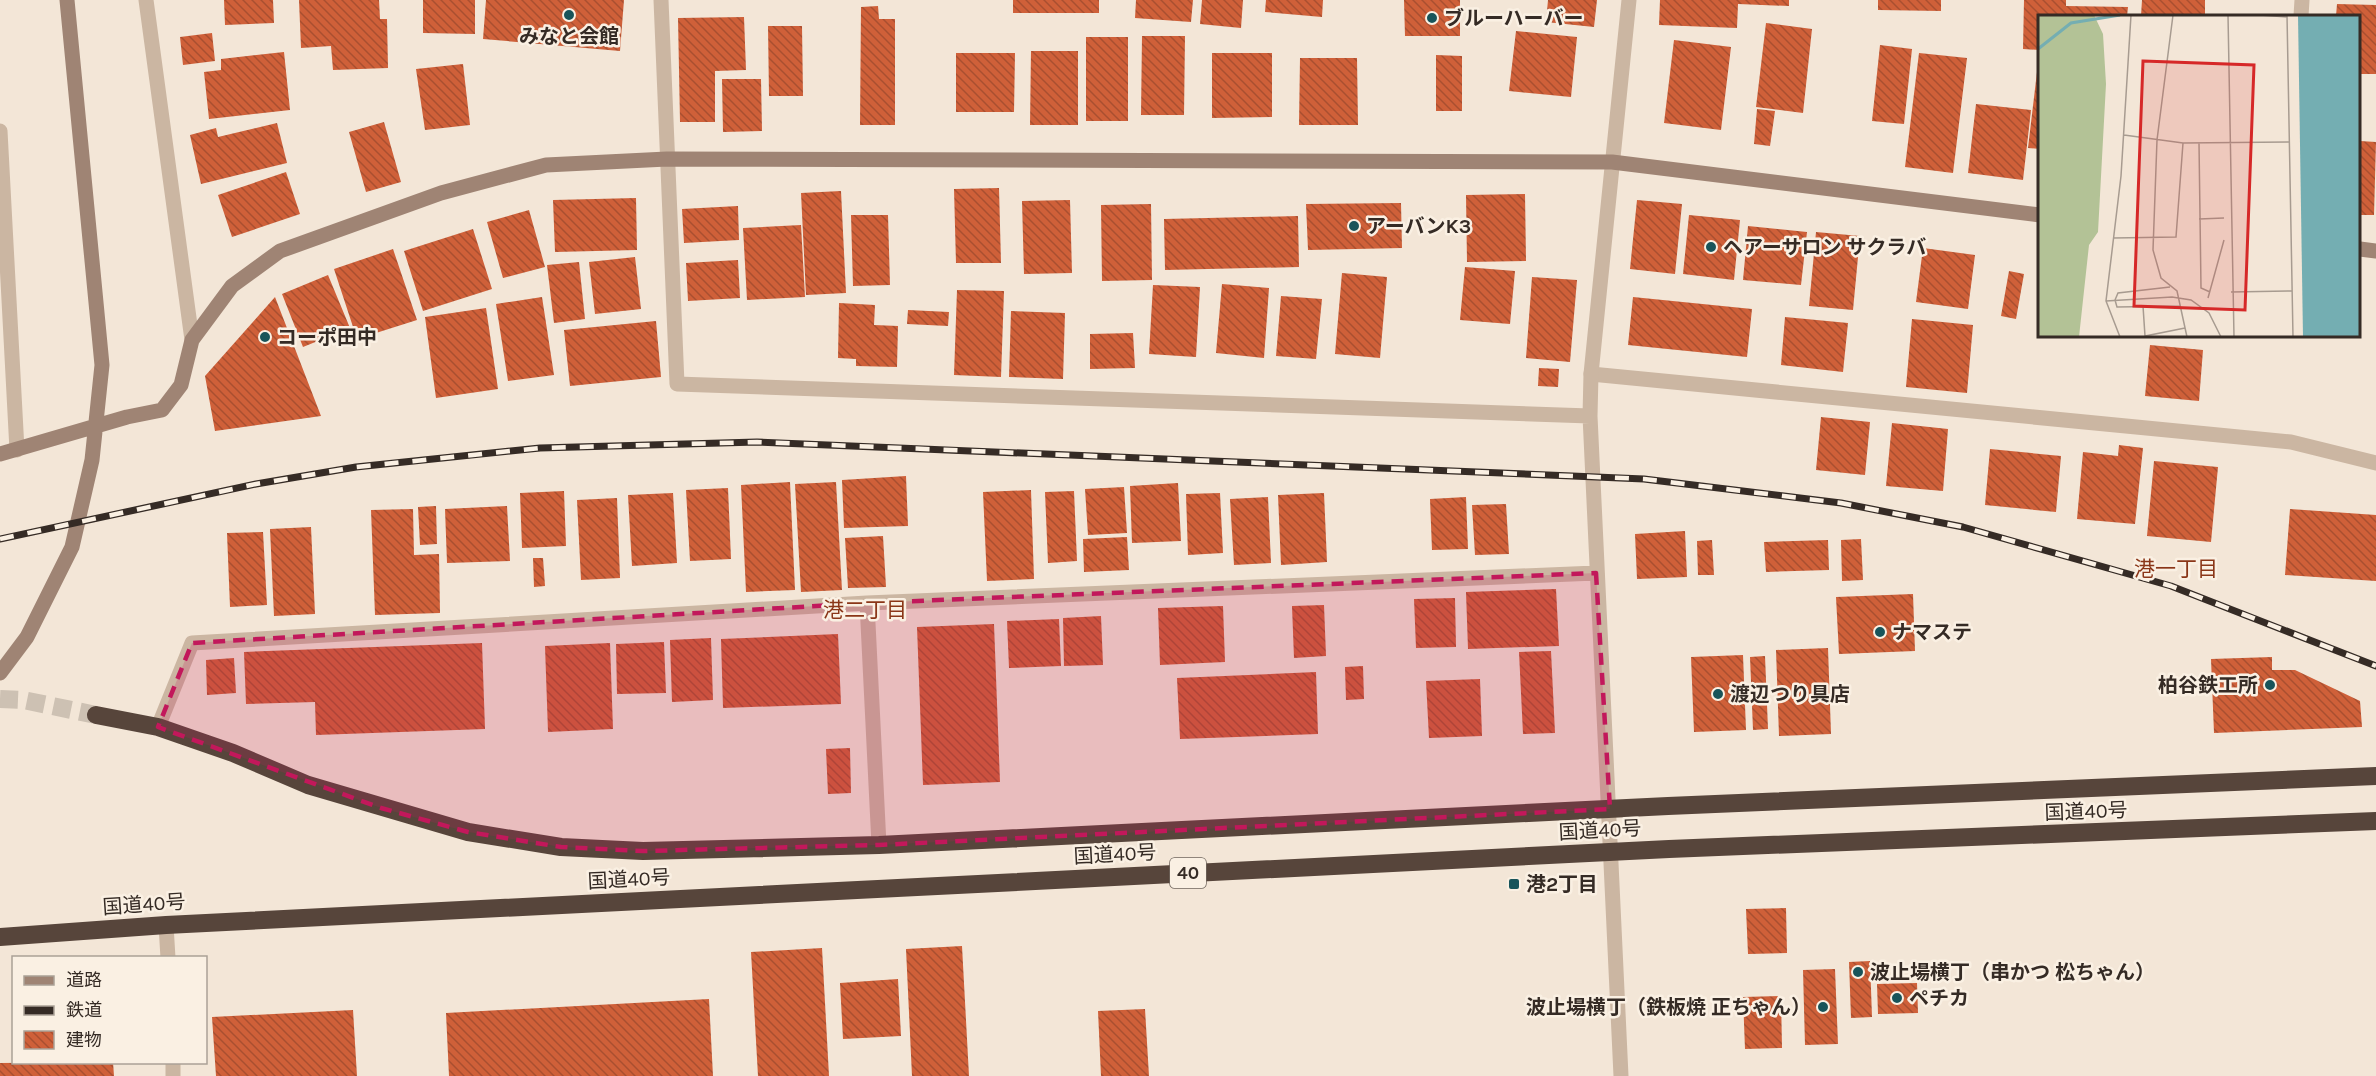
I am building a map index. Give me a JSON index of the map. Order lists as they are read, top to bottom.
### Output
{
  "streets": {
    "highway": ["国道40号", "40"]
  },
  "districts": ["港一丁目", "港二丁目"],
  "places": {
    "other": [
      "みなと会館",
      "ブルーハーバー",
      "アーバンK3",
      "ヘアーサロン サクラバ",
      "コーポ田中",
      "ナマステ",
      "柏谷鉄工所",
      "渡辺つり具店",
      "波止場横丁（串かつ 松ちゃん）",
      "ペチカ",
      "波止場横丁（鉄板焼 正ちゃん）"
    ],
    "transit": ["港2丁目"]
  },
  "legend": ["道路", "鉄道", "建物"]
}
